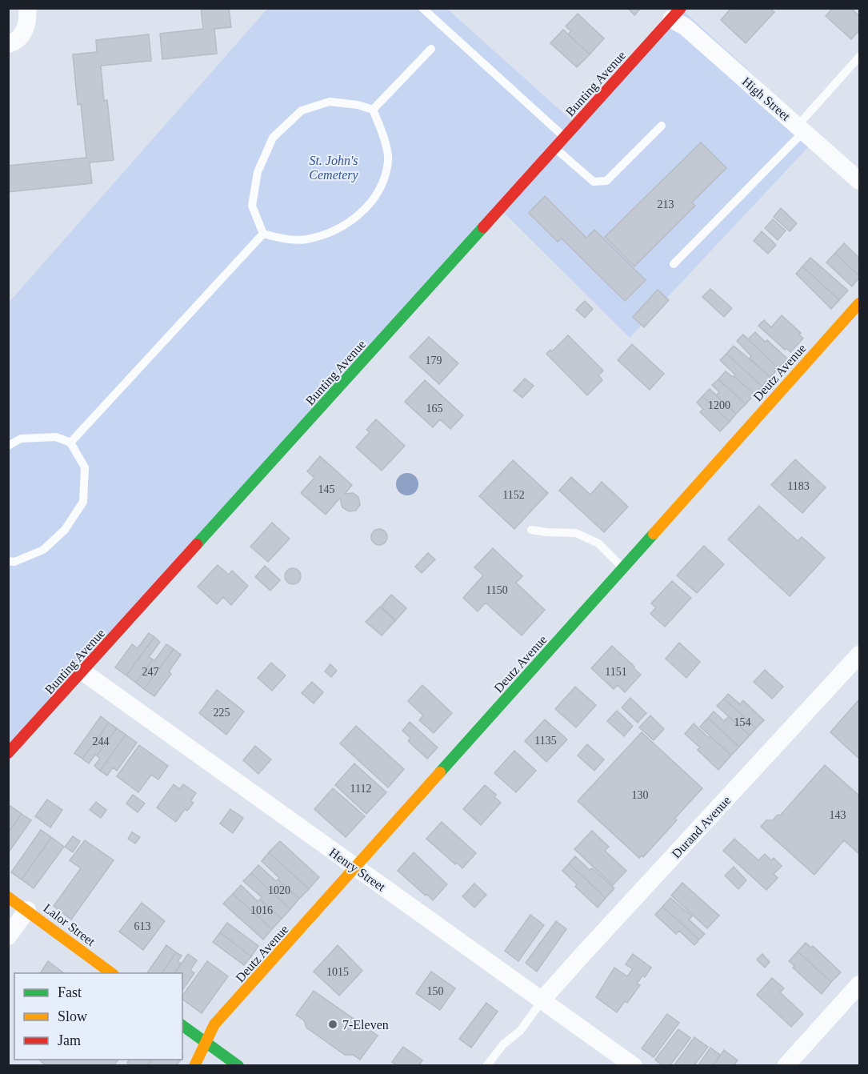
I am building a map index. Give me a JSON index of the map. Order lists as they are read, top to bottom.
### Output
{
  "streets": {
    "street": [
      "Bunting Avenue",
      "High Street",
      "Deutz Avenue",
      "Durand Avenue",
      "Henry Street",
      "Lalor Street"
    ]
  },
  "crossings": [
    ["Bunting Avenue", "High Street"],
    ["Bunting Avenue", "Henry Street"],
    ["Deutz Avenue", "Henry Street"],
    ["Durand Avenue", "Henry Street"]
  ],
  "parks": ["St. John's Cemetery"],
  "places": ["7-Eleven"],
  "house_numbers": [
    "213",
    "179",
    "1200",
    "165",
    "1183",
    "145",
    "1152",
    "1150",
    "247",
    "1151",
    "225",
    "154",
    "1135",
    "244",
    "1112",
    "130",
    "143",
    "1020",
    "1016",
    "613",
    "1015",
    "150"
  ],
  "legend": ["Fast", "Slow", "Jam"]
}
